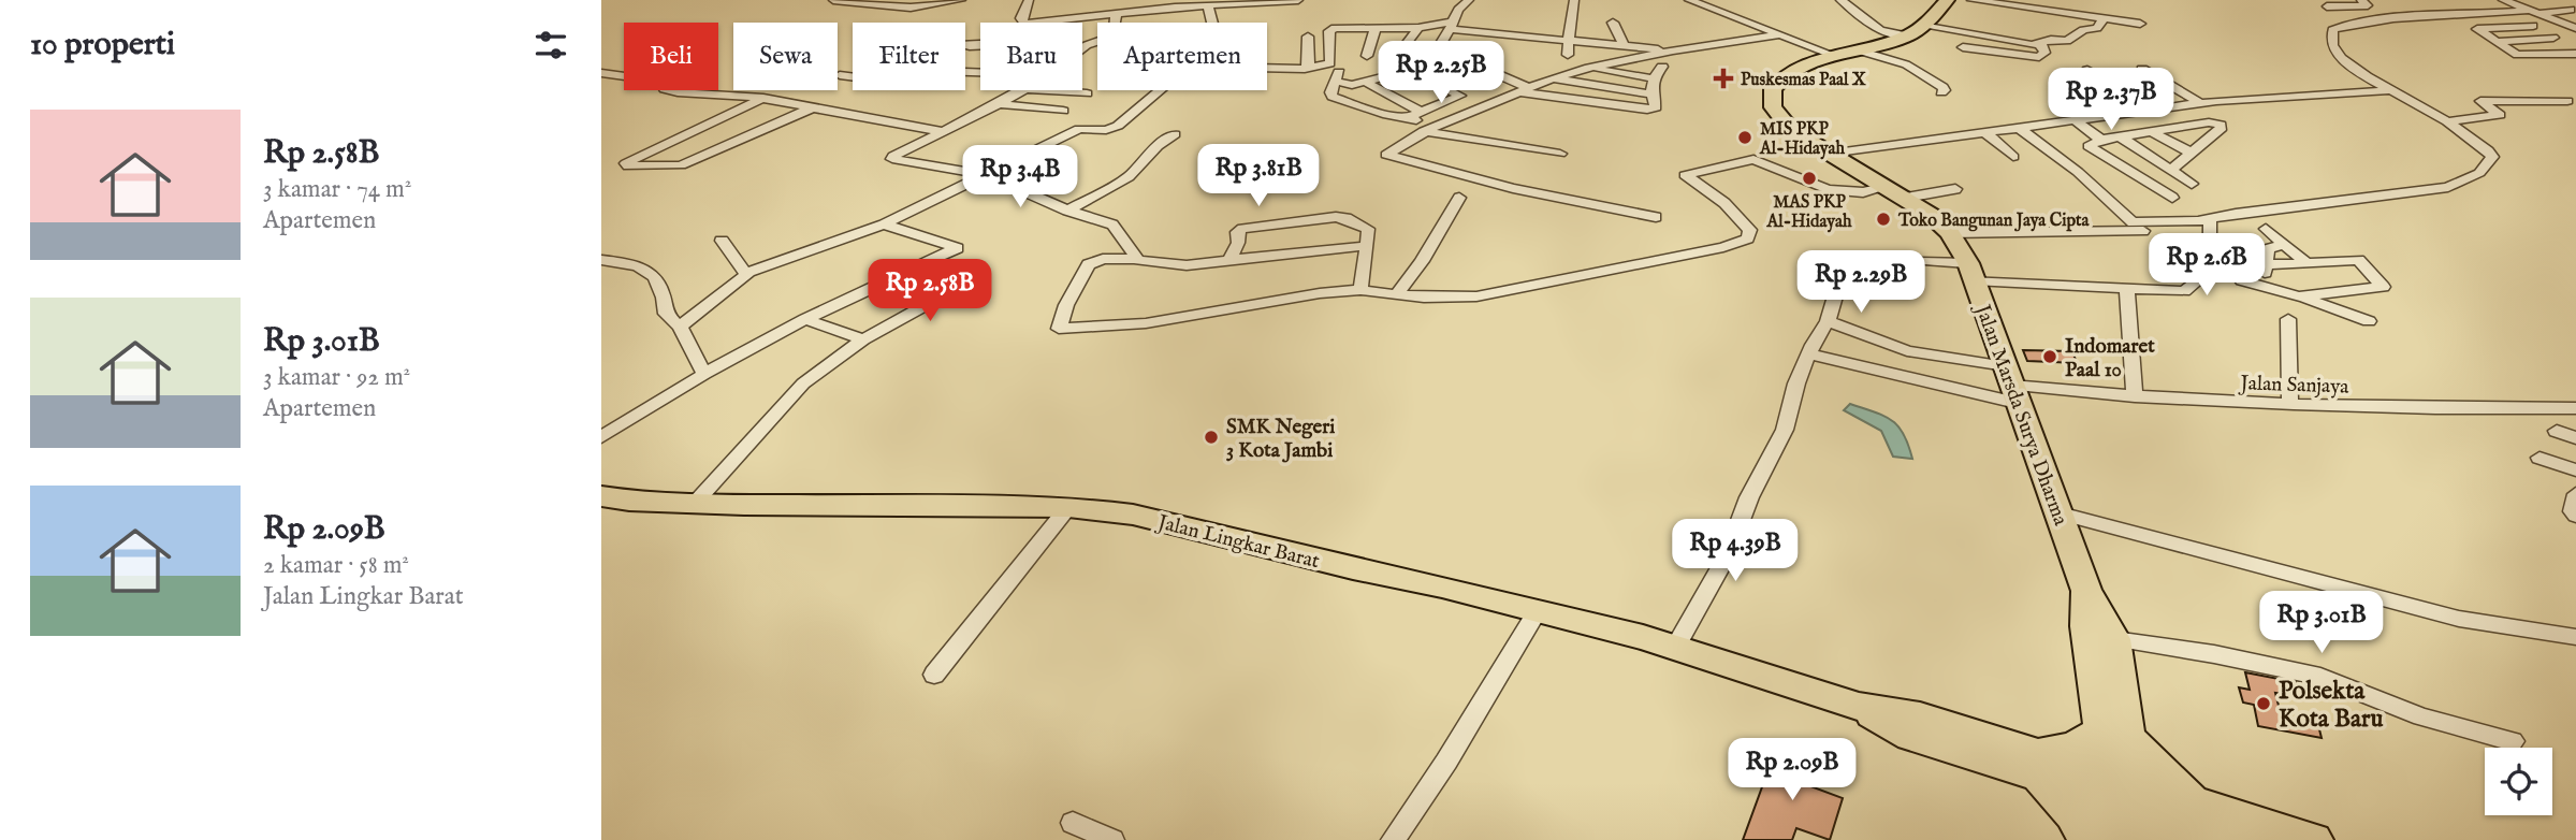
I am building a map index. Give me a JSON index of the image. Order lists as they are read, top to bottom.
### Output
{
  "streets": {
    "highway": ["Jalan Marsda Surya Dharma", "Jalan Lingkar Barat"],
    "street": ["Jalan Sanjaya"]
  },
  "crossings": [
    ["Jalan Sanjaya", "Jalan Marsda Surya Dharma"]
  ],
  "places": {
    "health": ["Puskesmas Paal X"],
    "other": [
      "MIS PKP Al-Hidayah",
      "MAS PKP Al-Hidayah",
      "Toko Bangunan Jaya Cipta",
      "Indomaret Paal 10",
      "SMK Negeri 3 Kota Jambi",
      "Polsekta Kota Baru"
    ]
  },
  "page": {
    "heading": "10 properti",
    "chip": [
      "Beli",
      "Sewa",
      "Filter",
      "Baru",
      "Apartemen"
    ],
    "price": [
      "Rp 2.25B",
      "Rp 2.37B",
      "Rp 3.81B",
      "Rp 3.4B",
      "Rp 2.6B",
      "Rp 2.29B",
      "Rp 2.58B",
      "Rp 4.39B",
      "Rp 3.01B",
      "Rp 2.09B"
    ],
    "list": [
      {
        "name": "Rp 2.58B",
        "note": "3 kamar · 74 m² · Apartemen"
      },
      {
        "name": "Rp 3.01B",
        "note": "3 kamar · 92 m² · Apartemen"
      },
      {
        "name": "Rp 2.09B",
        "note": "2 kamar · 58 m² · Jalan Lingkar Barat"
      }
    ]
  }
}
